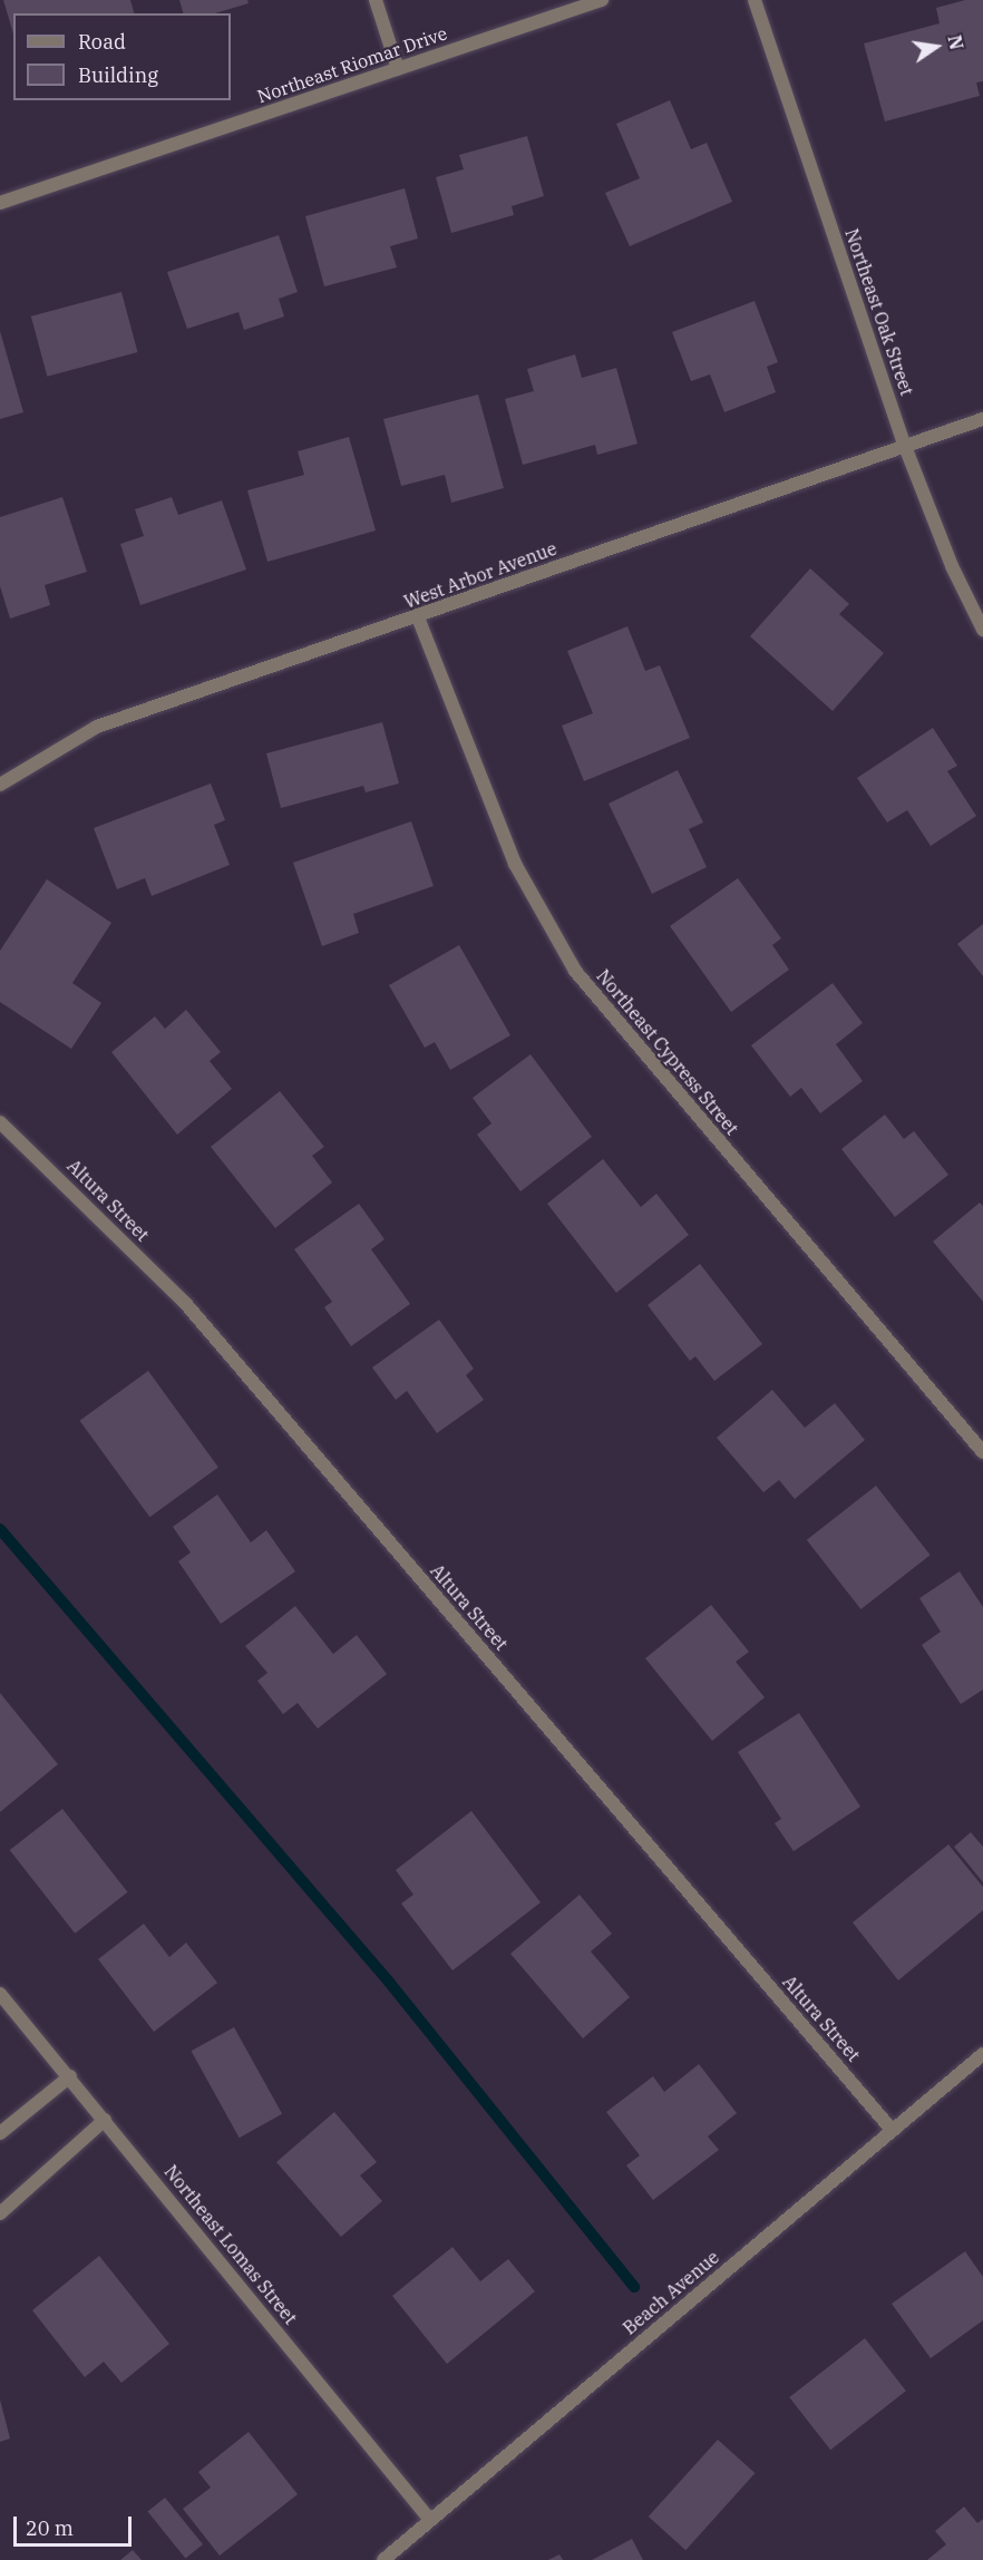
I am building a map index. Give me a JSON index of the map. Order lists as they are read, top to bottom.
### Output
{
  "streets": {
    "street": [
      "Northeast Riomar Drive",
      "Northeast Oak Street",
      "West Arbor Avenue",
      "Northeast Cypress Street",
      "Altura Street",
      "Northeast Lomas Street",
      "Beach Avenue"
    ]
  },
  "crossings": [
    ["Northeast Oak Street", "West Arbor Avenue"],
    ["West Arbor Avenue", "Northeast Cypress Street"],
    ["Altura Street", "Beach Avenue"],
    ["Northeast Lomas Street", "Beach Avenue"]
  ],
  "legend": ["Road", "Building"],
  "scale_bar": "20 m",
  "north": "right"
}
